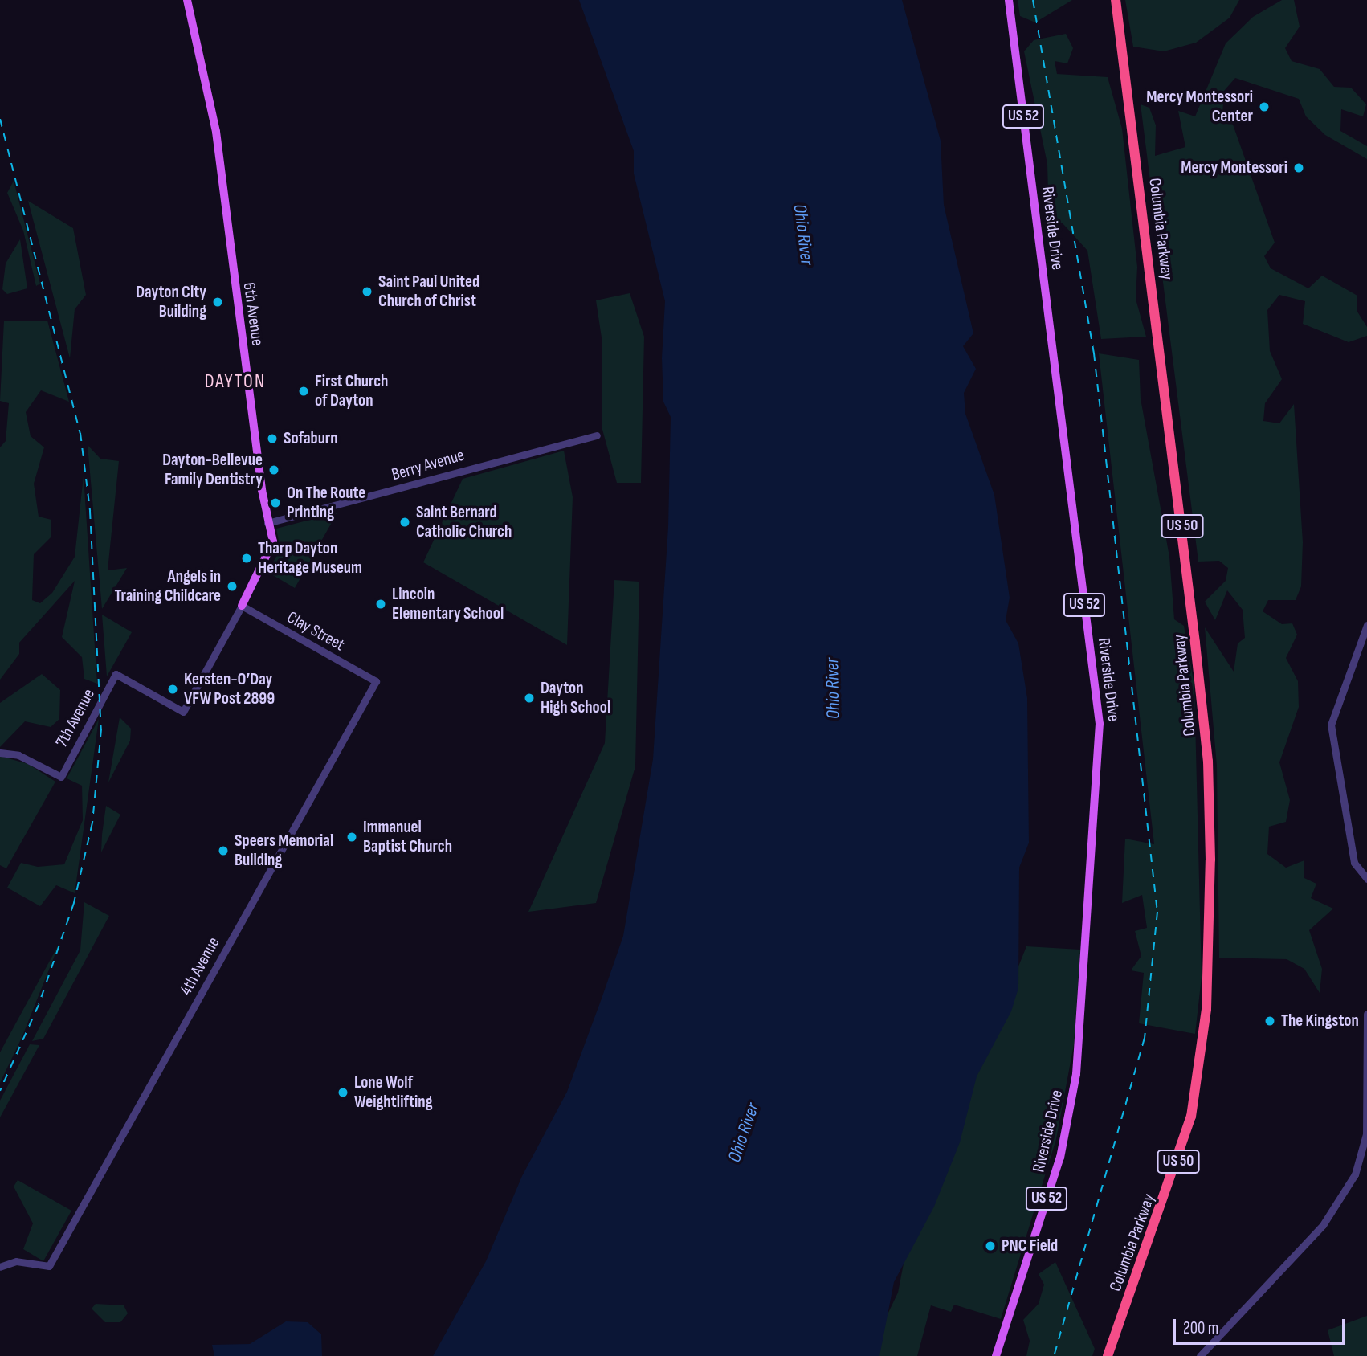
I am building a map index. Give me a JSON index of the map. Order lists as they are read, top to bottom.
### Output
{
  "streets": {
    "highway": ["Columbia Parkway", "US 50"],
    "main road": ["US 52", "Riverside Drive", "6th Avenue"],
    "street": [
      "Berry Avenue",
      "Clay Street",
      "7th Avenue",
      "4th Avenue"
    ]
  },
  "crossings": [
    ["6th Avenue", "Berry Avenue"],
    ["6th Avenue", "Clay Street"],
    ["6th Avenue", "7th Avenue"],
    ["Clay Street", "4th Avenue"]
  ],
  "districts": ["DAYTON"],
  "water": ["Ohio River"],
  "places": [
    "Mercy Montessori Center",
    "Mercy Montessori",
    "Saint Paul United Church of Christ",
    "Dayton City Building",
    "First Church of Dayton",
    "Sofaburn",
    "Dayton-Bellevue Family Dentistry",
    "On The Route Printing",
    "Saint Bernard Catholic Church",
    "Tharp Dayton Heritage Museum",
    "Angels in Training Childcare",
    "Lincoln Elementary School",
    "Kersten-O’Day VFW Post 2899",
    "Dayton High School",
    "Immanuel Baptist Church",
    "Speers Memorial Building",
    "The Kingston",
    "Lone Wolf Weightlifting",
    "PNC Field"
  ],
  "scale_bar": "200 m"
}
